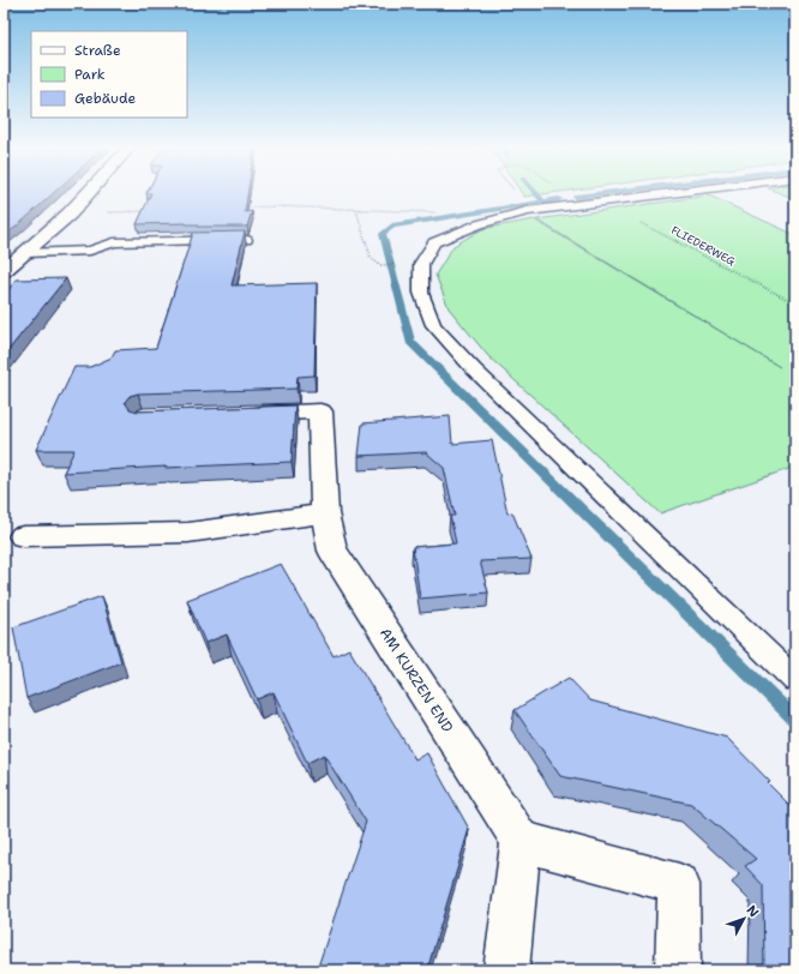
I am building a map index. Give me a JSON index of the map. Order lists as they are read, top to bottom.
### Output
{
  "streets": {
    "street": ["AM KURZEN END"],
    "path": ["FLIEDERWEG"]
  },
  "legend": ["Straße", "Park", "Gebäude"],
  "north": "top right"
}
